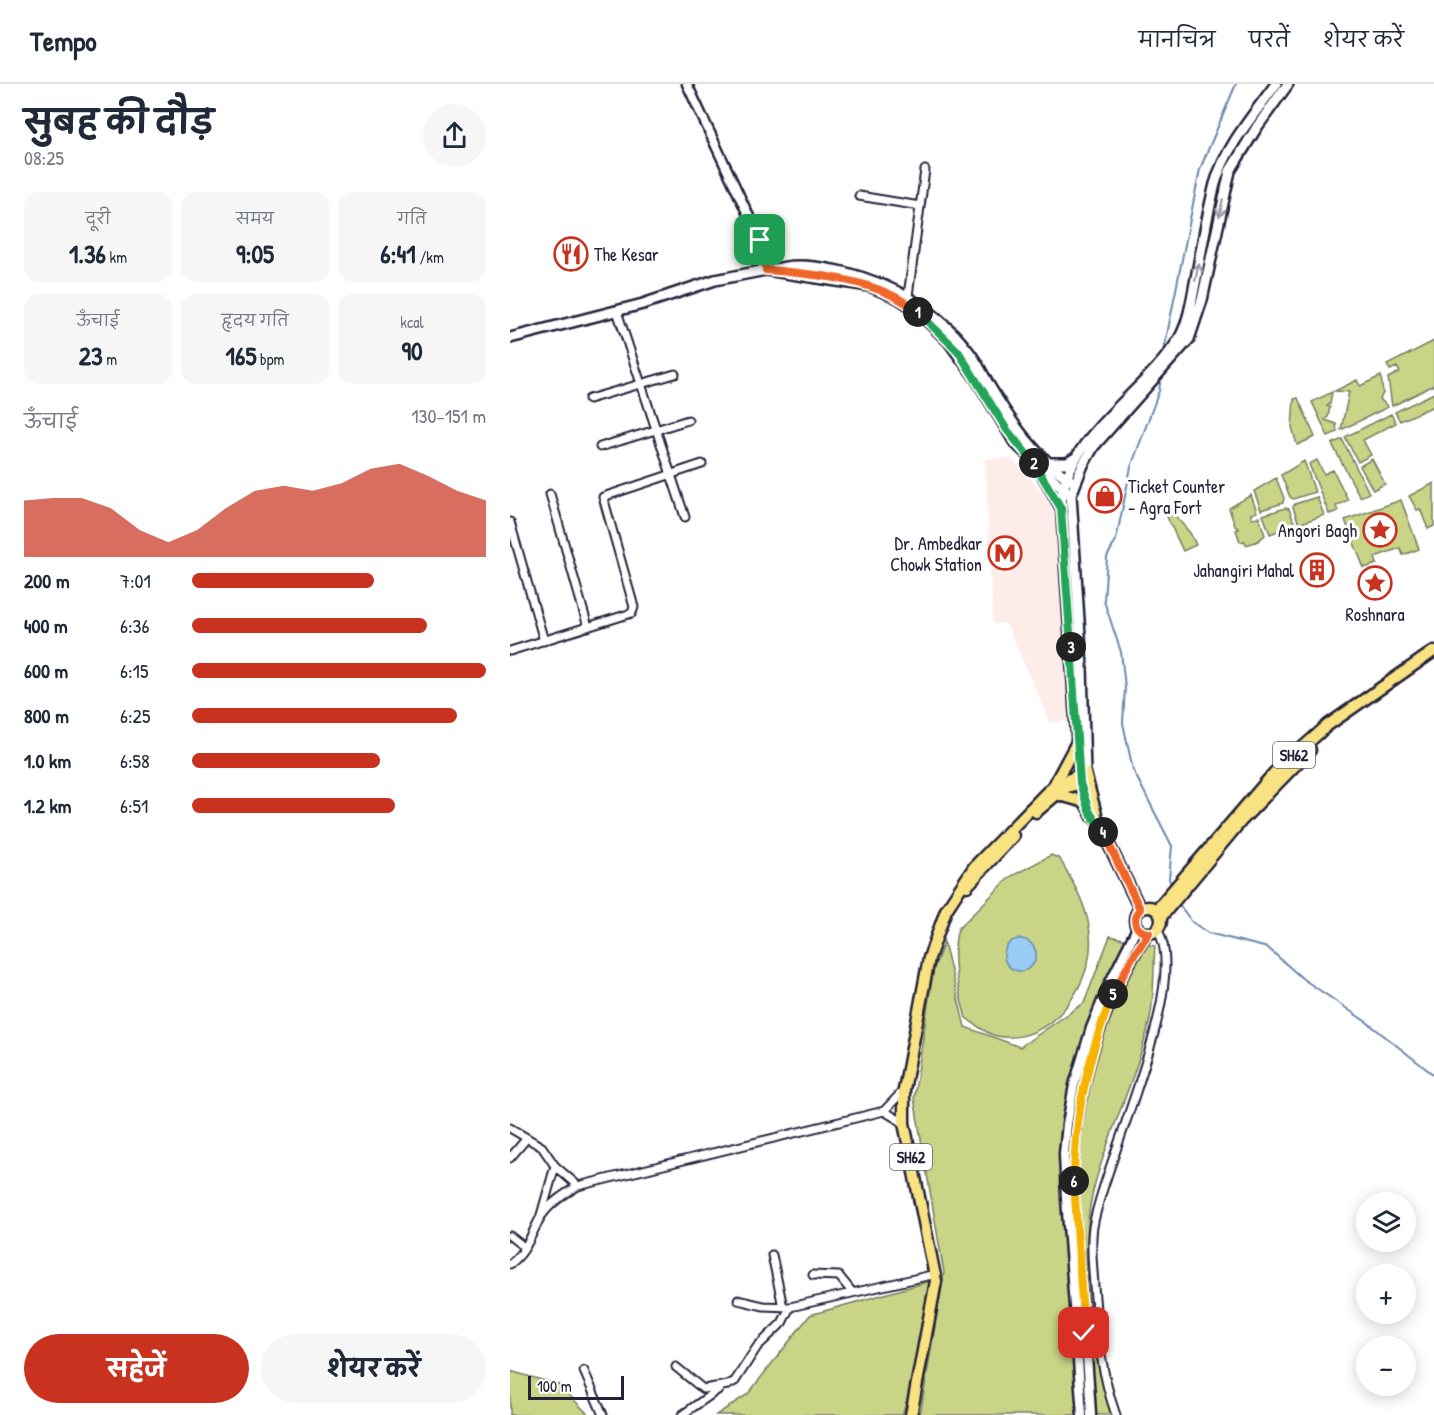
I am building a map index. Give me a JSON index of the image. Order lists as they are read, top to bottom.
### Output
{
  "streets": {
    "main road": ["SH62"]
  },
  "places": {
    "restaurant": ["The Kesar"],
    "shop": ["Ticket Counter - Agra Fort"],
    "place": ["Angori Bagh", "Roshnara"],
    "metro station": ["Dr. Ambedkar Chowk Station"],
    "building": ["Jahangiri Mahal"]
  },
  "scale_bar": "100 m",
  "page": {
    "header": "Tempo",
    "nav": ["मानचित्र", "परतें", "शेयर करें"],
    "heading": ["सुबह की दौड़", "08:25"],
    "stats": [
      ["दूरी", "1.36 km"],
      ["समय", "9:05"],
      ["गति", "6:41 /km"],
      ["ऊँचाई", "23 m"],
      ["हृदय गति", "165 bpm"],
      ["kcal", "90"]
    ],
    "pins": [
      "1",
      "2",
      "3",
      "4",
      "5",
      "6"
    ],
    "chart": ["ऊँचाई", "130–151 m"],
    "list": [
      {
        "name": "200 m",
        "note": "7:01"
      },
      {
        "name": "400 m",
        "note": "6:36"
      },
      {
        "name": "600 m",
        "note": "6:15"
      },
      {
        "name": "800 m",
        "note": "6:25"
      },
      {
        "name": "1.0 km",
        "note": "6:58"
      },
      {
        "name": "1.2 km",
        "note": "6:51"
      }
    ],
    "map_buttons": ["+", "−"],
    "buttons": ["सहेजें", "शेयर करें"],
    "scale": "100 m"
  }
}
